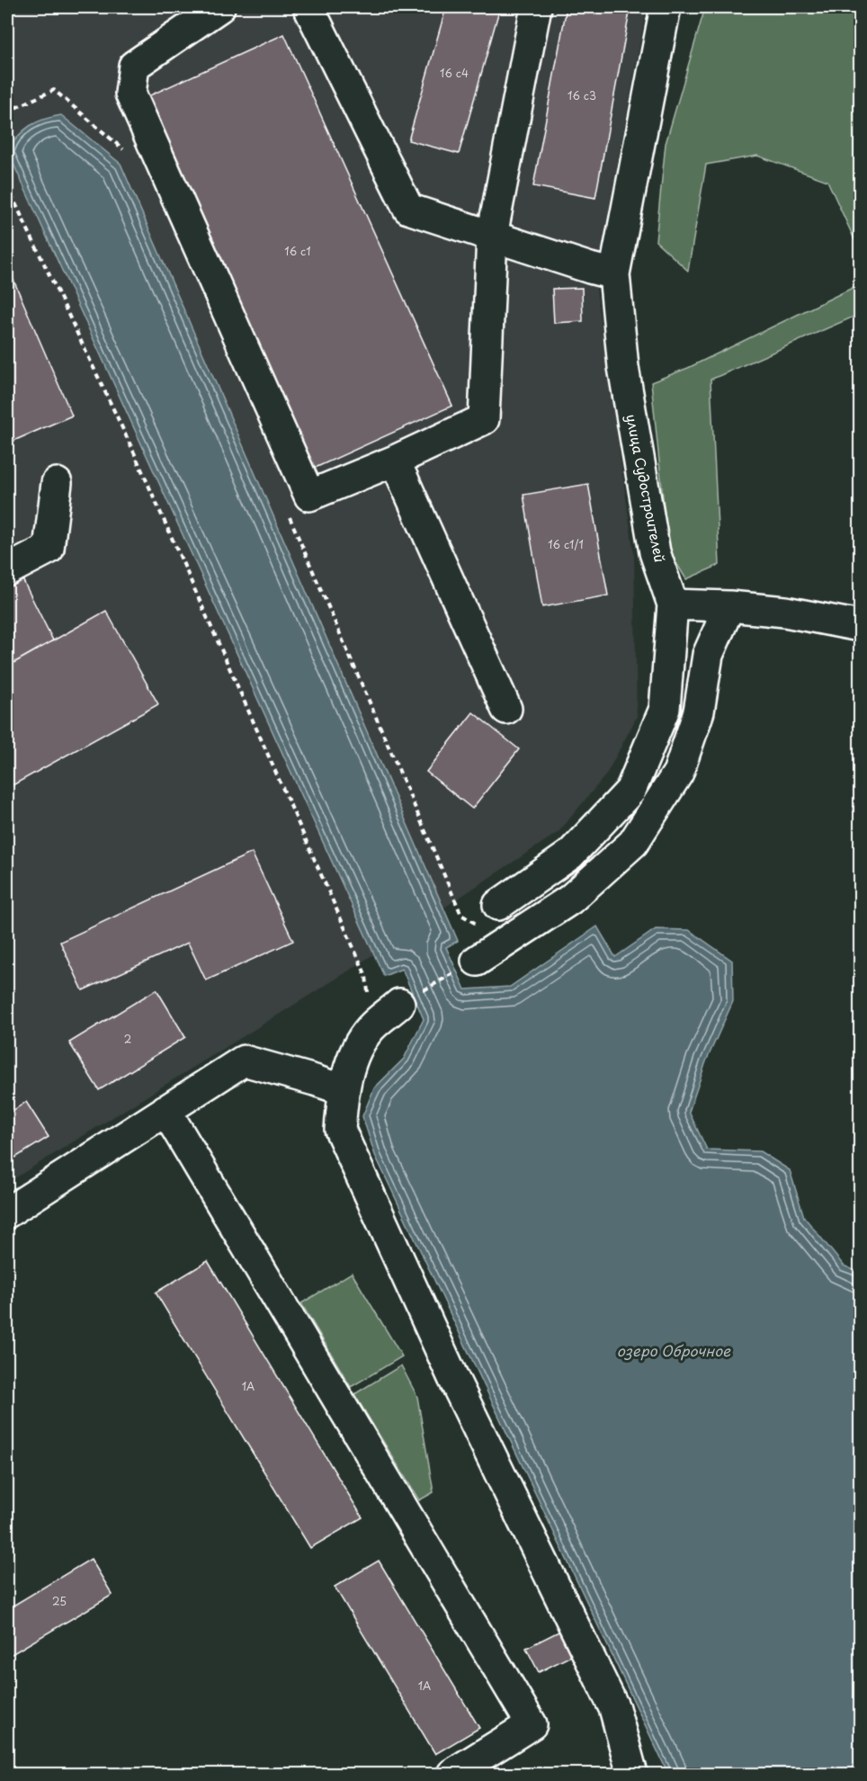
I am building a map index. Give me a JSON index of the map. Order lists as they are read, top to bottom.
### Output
{
  "streets": {
    "street": ["улица Судостроителей"]
  },
  "water": ["озеро Оброчное"],
  "house_numbers": [
    "16 с4",
    "16 с3",
    "16 с1",
    "16 с1/1",
    "2",
    "1А",
    "25",
    "1А"
  ]
}
